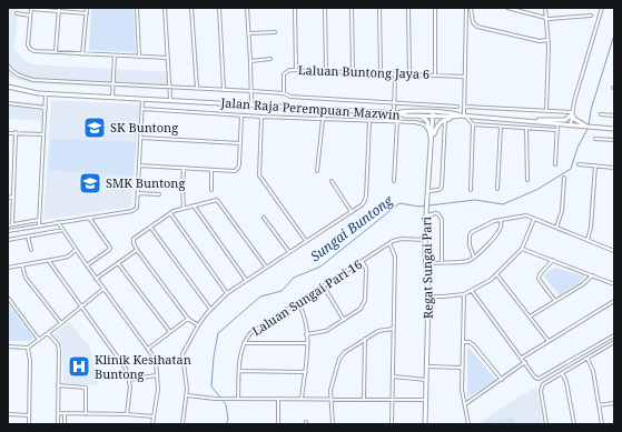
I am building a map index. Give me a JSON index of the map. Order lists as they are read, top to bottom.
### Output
{
  "streets": {
    "main road": ["Jalan Raja Perempuan Mazwin", "Regat Sungai Pari"],
    "street": ["Laluan Buntong Jaya 6", "Laluan Sungai Pari 16"]
  },
  "crossings": [
    ["Jalan Raja Perempuan Mazwin", "Regat Sungai Pari"],
    ["Regat Sungai Pari", "Laluan Sungai Pari 16"]
  ],
  "water": ["Sungai Buntong"],
  "places": {
    "school or university": ["SK Buntong", "SMK Buntong"],
    "hospital": ["Klinik Kesihatan Buntong"]
  }
}
